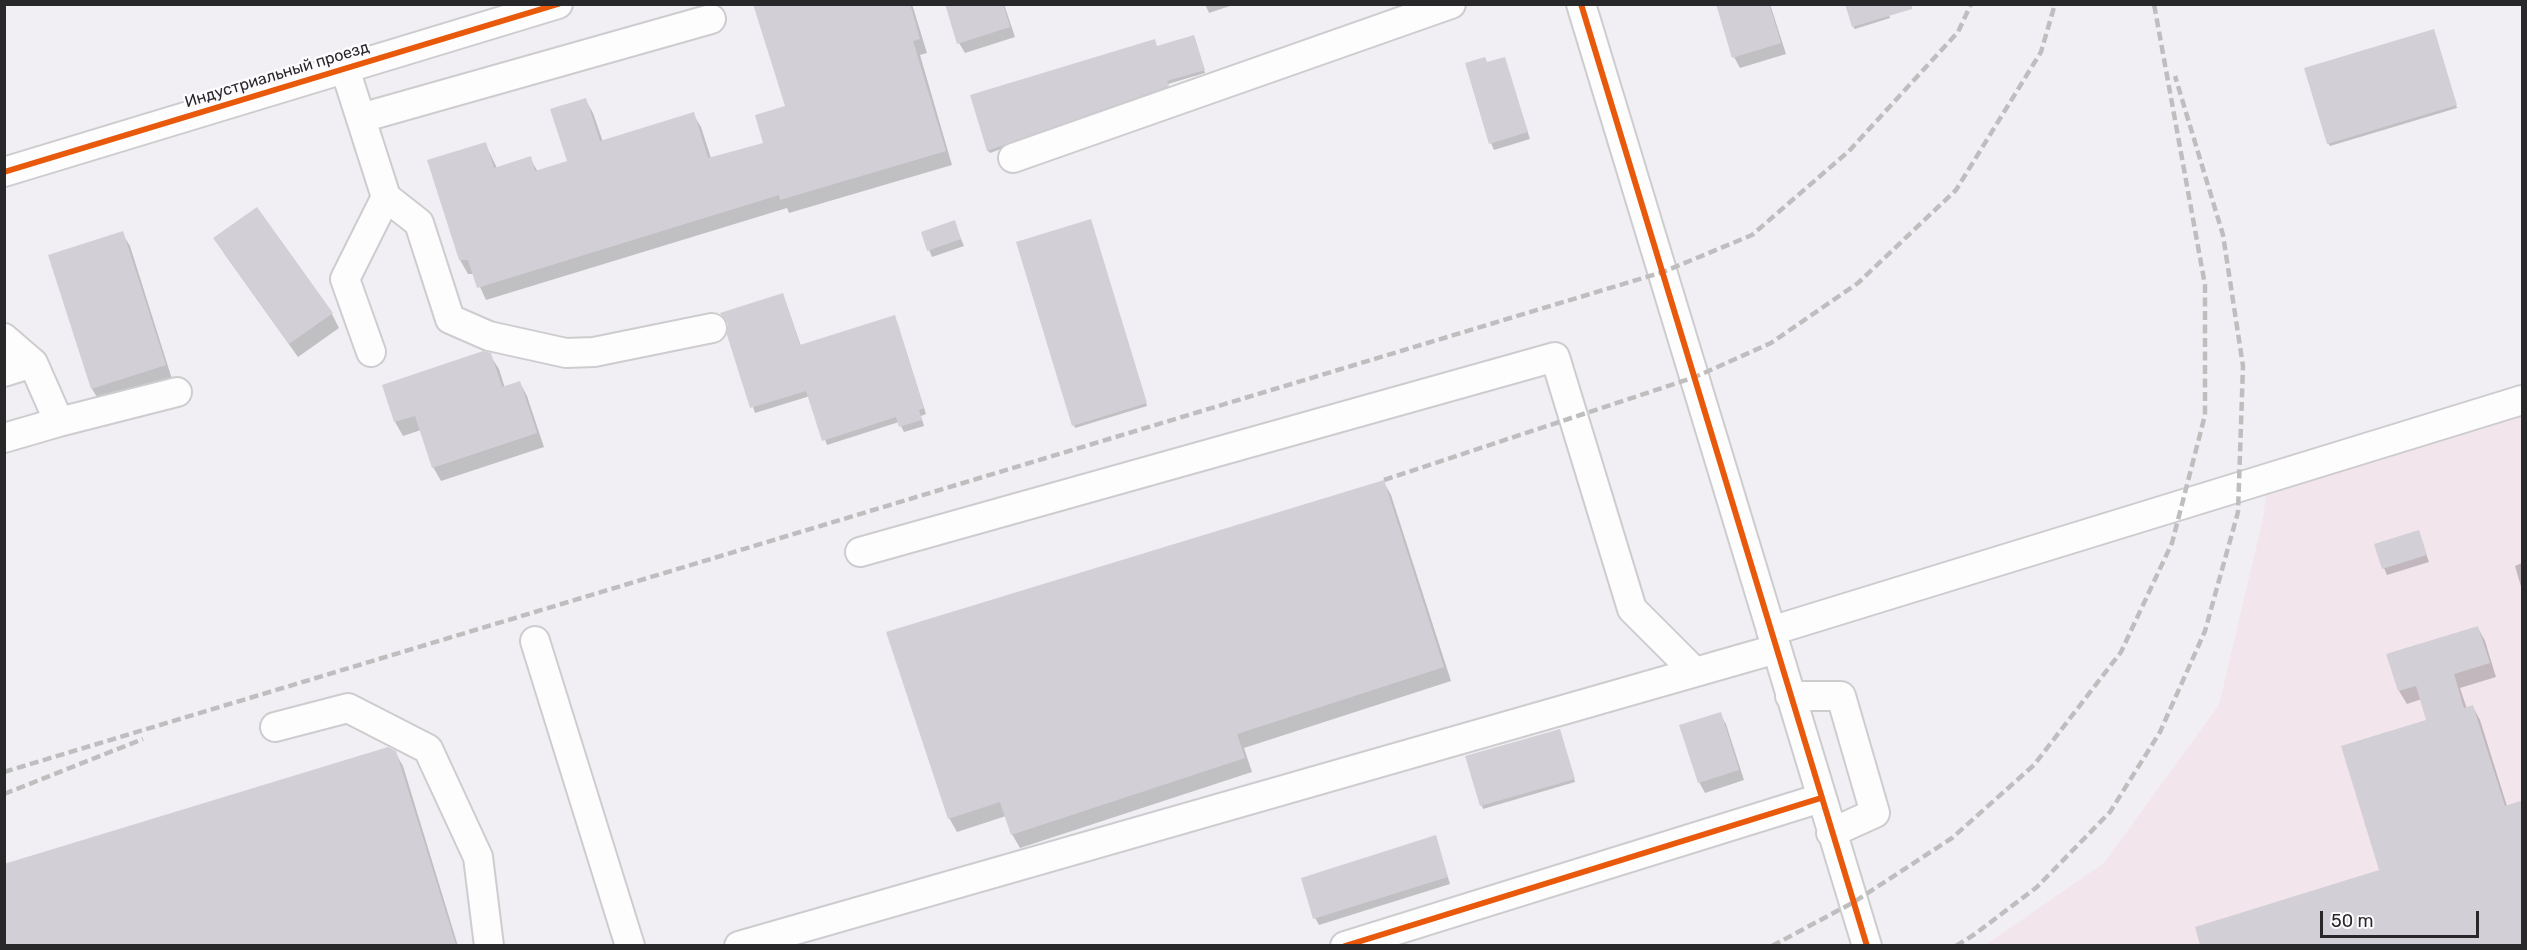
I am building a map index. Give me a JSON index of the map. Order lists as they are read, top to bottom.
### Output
{
  "streets": {
    "street": ["Индустриальный проезд"]
  },
  "scale_bar": "50 m"
}
